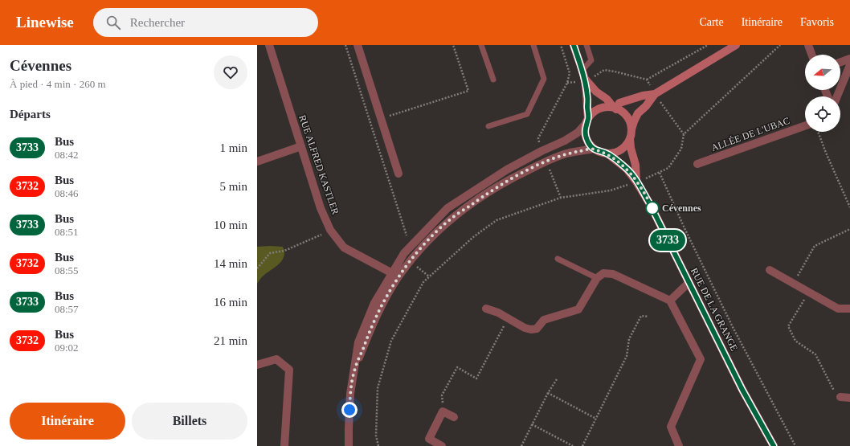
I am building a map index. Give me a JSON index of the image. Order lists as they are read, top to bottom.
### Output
{
  "streets": {
    "street": ["ALLÉE DE L'UBAC", "RUE ALFRED KASTLER", "RUE DE LA GRANGE"]
  },
  "places": ["Cévennes"],
  "lines": ["bus line 3733"],
  "north": "left",
  "page": {
    "header": "Linewise",
    "search": "Rechercher",
    "nav": ["Carte", "Itinéraire", "Favoris"],
    "heading": [
      ["Cévennes", "À pied · 4 min · 260 m"],
      "Départs"
    ],
    "on_map": "3733",
    "list": [
      {
        "mark": "3733",
        "name": "Bus",
        "note": "08:42",
        "value": "1 min"
      },
      {
        "mark": "3732",
        "name": "Bus",
        "note": "08:46",
        "value": "5 min"
      },
      {
        "mark": "3733",
        "name": "Bus",
        "note": "08:51",
        "value": "10 min"
      },
      {
        "mark": "3732",
        "name": "Bus",
        "note": "08:55",
        "value": "14 min"
      },
      {
        "mark": "3733",
        "name": "Bus",
        "note": "08:57",
        "value": "16 min"
      },
      {
        "mark": "3732",
        "name": "Bus",
        "note": "09:02",
        "value": "21 min"
      }
    ],
    "buttons": ["Itinéraire", "Billets"]
  }
}
